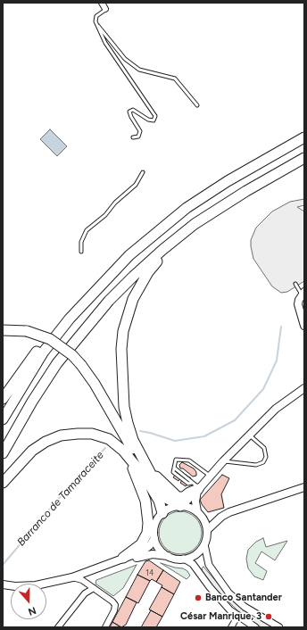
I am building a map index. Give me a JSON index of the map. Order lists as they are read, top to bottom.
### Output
{
  "water": ["Barranco de Tamaraceite"],
  "places": ["Banco Santander", "César Manrique, 3"],
  "house_numbers": ["14"],
  "north": "bottom"
}
